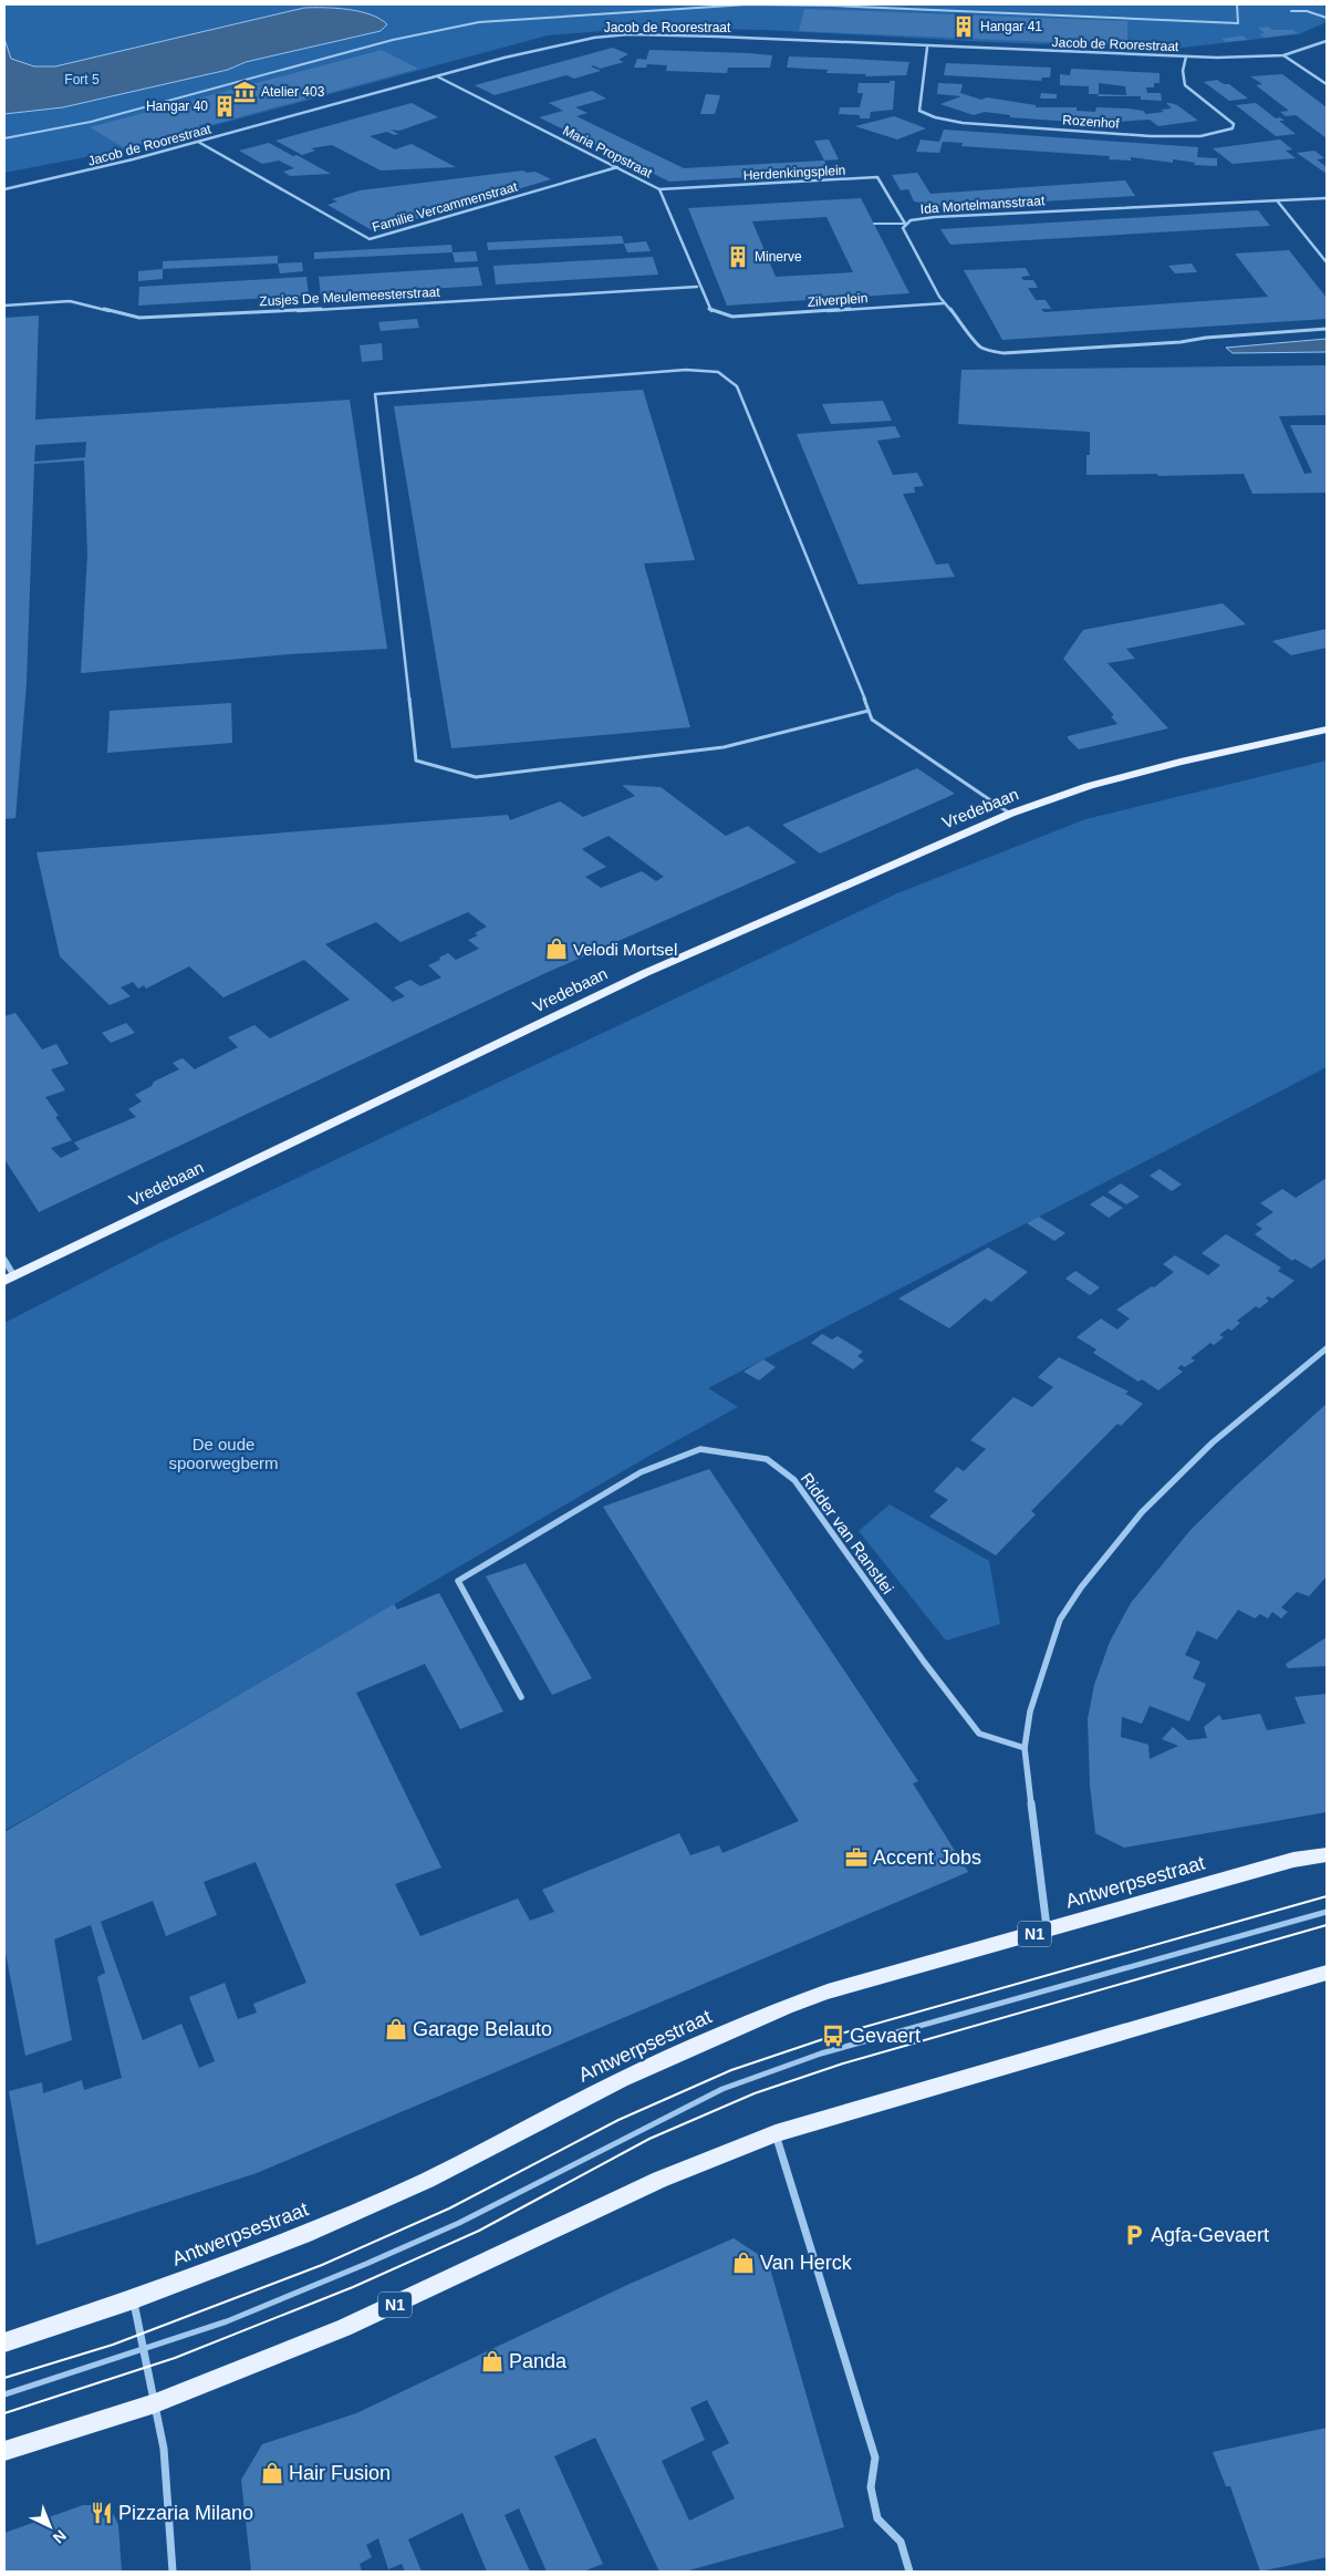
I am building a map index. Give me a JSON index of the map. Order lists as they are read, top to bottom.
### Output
{
  "streets": {
    "main road": ["Vredebaan", "Antwerpsestraat", "N1"],
    "street": [
      "Jacob de Roorestraat",
      "Rozenhof",
      "Maria Propstraat",
      "Herdenkingsplein",
      "Ida Mortelmansstraat",
      "Familie Vercammenstraat",
      "Zusjes De Meulemeesterstraat",
      "Zilverplein",
      "Ridder van Ranstlei"
    ]
  },
  "crossings": [
    ["Jacob de Roorestraat", "Rozenhof"],
    ["Jacob de Roorestraat", "Maria Propstraat"],
    ["Jacob de Roorestraat", "Familie Vercammenstraat"],
    ["Maria Propstraat", "Herdenkingsplein"],
    ["Maria Propstraat", "Familie Vercammenstraat"],
    ["Maria Propstraat", "Zusjes De Meulemeesterstraat"],
    ["Maria Propstraat", "Zilverplein"],
    ["Herdenkingsplein", "Ida Mortelmansstraat"],
    ["Ida Mortelmansstraat", "Zilverplein"]
  ],
  "parks": ["Fort 5", "De oude spoorwegberm"],
  "places": {
    "building": ["Hangar 41", "Hangar 40", "Minerve"],
    "museum": ["Atelier 403"],
    "shop": [
      "Velodi Mortsel",
      "Garage Belauto",
      "Van Herck",
      "Panda",
      "Hair Fusion"
    ],
    "office": ["Accent Jobs"],
    "bus stop": ["Gevaert"],
    "parking": ["Agfa-Gevaert"],
    "restaurant": ["Pizzaria Milano"]
  },
  "north": "bottom right"
}
